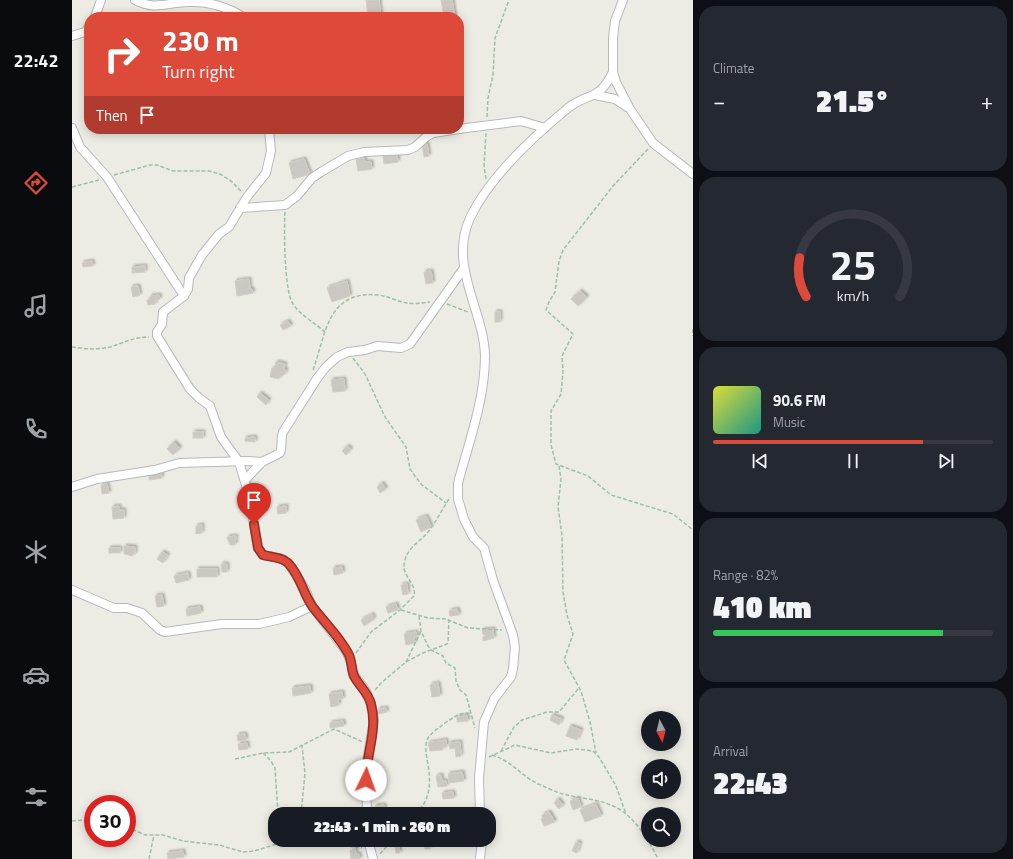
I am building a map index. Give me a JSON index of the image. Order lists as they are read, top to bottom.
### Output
{
  "north": "bottom",
  "page": {
    "tabs": "22:42",
    "tile": [
      "Climate",
      ["Range · 82%", "410 km"],
      ["Arrival", "22:43"]
    ],
    "turn": ["230 m", "Turn right"],
    "heat": ["−", "21.5°", "+"],
    "then": "Then",
    "song": ["90.6 FM", "Music"],
    "limit": "30",
    "trip": "22:43 · 1 min · 260 m",
    "gauge": ["25", "km/h"]
  }
}
